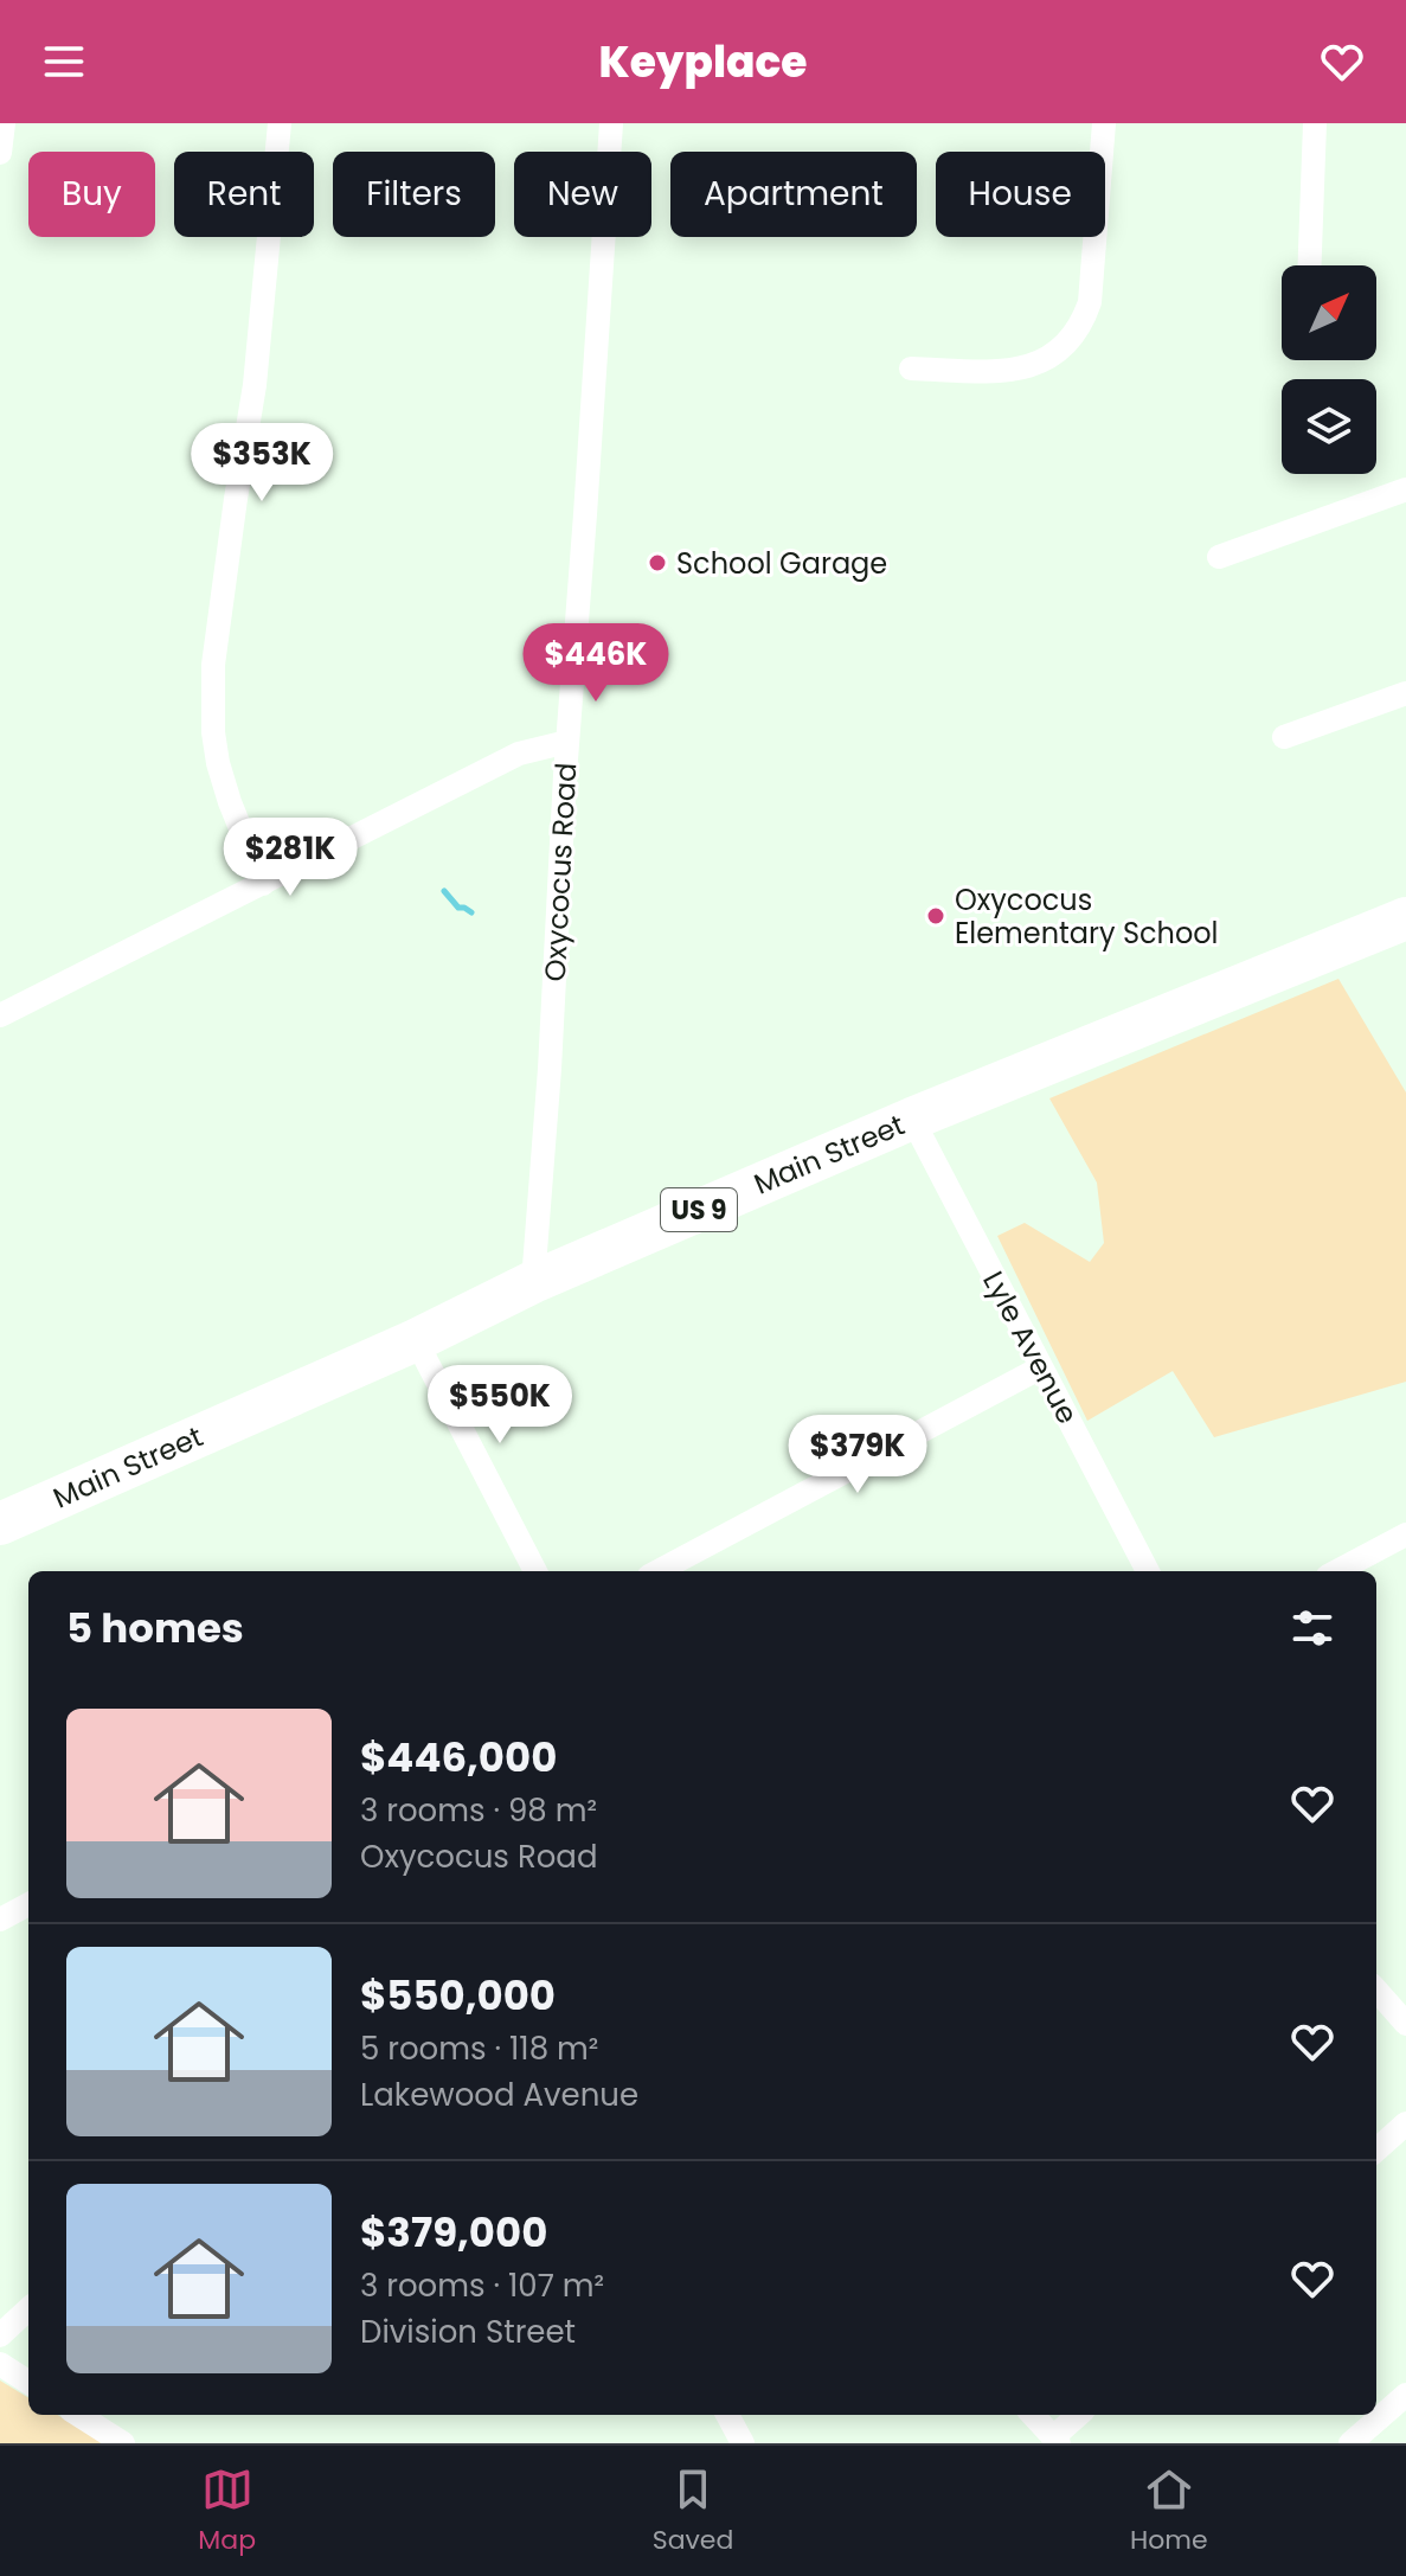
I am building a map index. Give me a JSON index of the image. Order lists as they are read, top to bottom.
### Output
{
  "streets": {
    "highway": ["Main Street", "US 9"],
    "street": ["Oxycocus Road", "Lyle Avenue"]
  },
  "crossings": [
    ["Oxycocus Road", "Main Street"],
    ["Main Street", "Lyle Avenue"]
  ],
  "places": ["School Garage", "Oxycocus Elementary School"],
  "north": "top right",
  "page": {
    "header": "Keyplace",
    "chip": [
      "Buy",
      "Rent",
      "Filters",
      "New",
      "Apartment",
      "House"
    ],
    "price": [
      "$353K",
      "$446K",
      "$281K",
      "$550K",
      "$379K"
    ],
    "heading": "5 homes",
    "list": [
      {
        "name": "$446,000",
        "note": "3 rooms · 98 m² · Oxycocus Road"
      },
      {
        "name": "$550,000",
        "note": "5 rooms · 118 m² · Lakewood Avenue"
      },
      {
        "name": "$379,000",
        "note": "3 rooms · 107 m² · Division Street"
      }
    ],
    "tabs": ["Map", "Saved", "Home"]
  }
}
